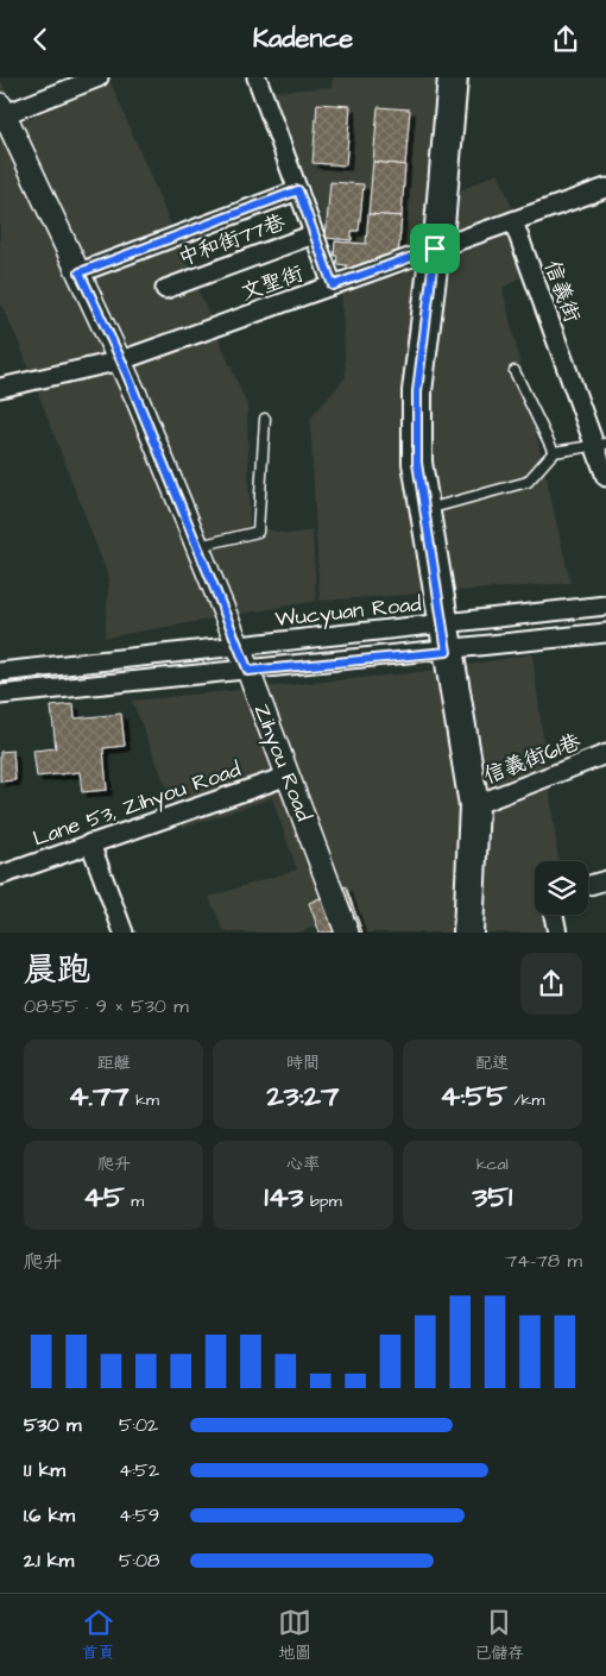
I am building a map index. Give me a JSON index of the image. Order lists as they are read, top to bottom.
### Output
{
  "streets": {
    "street": [
      "中和街77巷",
      "文聖街",
      "信義街",
      "Wucyuan Road",
      "信義街61巷",
      "Zihyou Road",
      "Lane 53, Zihyou Road"
    ]
  },
  "crossings": [
    ["文聖街", "信義街"],
    ["文聖街", "Zihyou Road"],
    ["Wucyuan Road", "Zihyou Road"],
    ["Zihyou Road", "Lane 53, Zihyou Road"]
  ],
  "page": {
    "header": "Kadence",
    "heading": ["晨跑", "08:55 · 9 × 530 m"],
    "stats": [
      ["距離", "4.77 km"],
      ["時間", "23:27"],
      ["配速", "4:55 /km"],
      ["爬升", "45 m"],
      ["心率", "143 bpm"],
      ["kcal", "351"]
    ],
    "chart": ["爬升", "74–78 m"],
    "list": [
      {
        "name": "530 m",
        "note": "5:02"
      },
      {
        "name": "1.1 km",
        "note": "4:52"
      },
      {
        "name": "1.6 km",
        "note": "4:59"
      },
      {
        "name": "2.1 km",
        "note": "5:08"
      }
    ],
    "tabs": ["首頁", "地圖", "已儲存"]
  }
}
